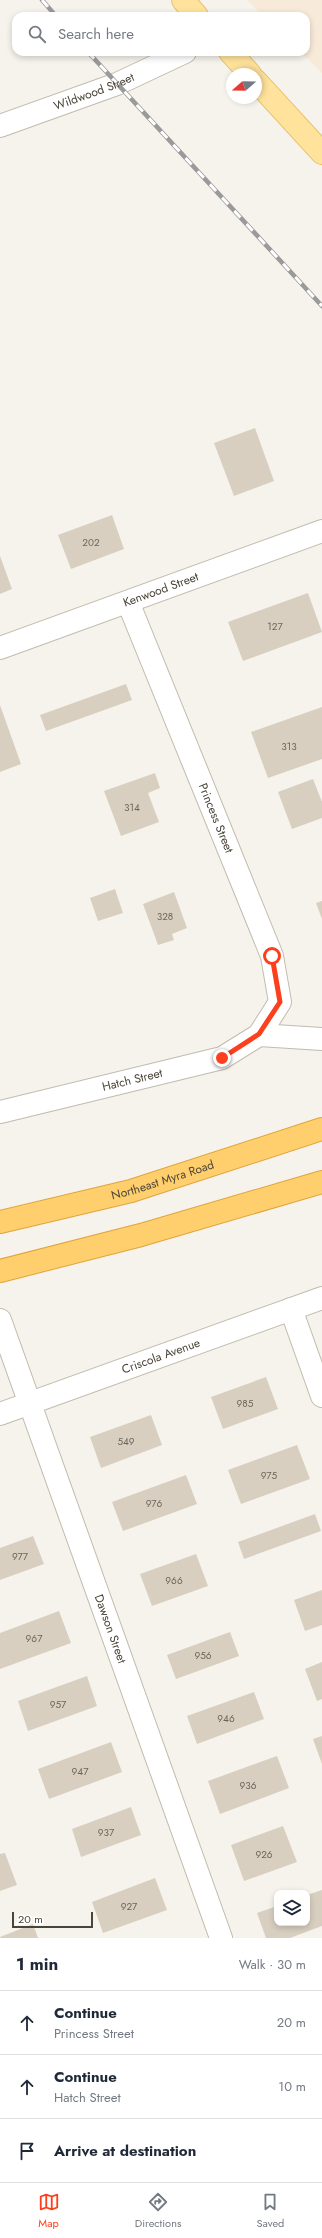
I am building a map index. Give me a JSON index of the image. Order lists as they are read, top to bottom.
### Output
{
  "streets": {
    "highway": ["Northeast Myra Road"],
    "street": [
      "Wildwood Street",
      "Kenwood Street",
      "Princess Street",
      "Hatch Street",
      "Criscola Avenue",
      "Dawson Street"
    ]
  },
  "crossings": [
    ["Kenwood Street", "Princess Street"],
    ["Princess Street", "Hatch Street"],
    ["Criscola Avenue", "Dawson Street"]
  ],
  "house_numbers": [
    "202",
    "127",
    "313",
    "314",
    "328",
    "985",
    "549",
    "975",
    "976",
    "977",
    "966",
    "967",
    "956",
    "957",
    "946",
    "947",
    "936",
    "937",
    "926",
    "927"
  ],
  "scale_bar": "20 m",
  "north": "left",
  "page": {
    "search": "Search here",
    "scale": "20 m",
    "heading": ["1 min", "Walk · 30 m"],
    "list": [
      ["Continue", "Princess Street", "20 m"],
      ["Continue", "Hatch Street", "10 m"],
      "Arrive at destination"
    ],
    "nav": ["Map", "Directions", "Saved"]
  }
}
